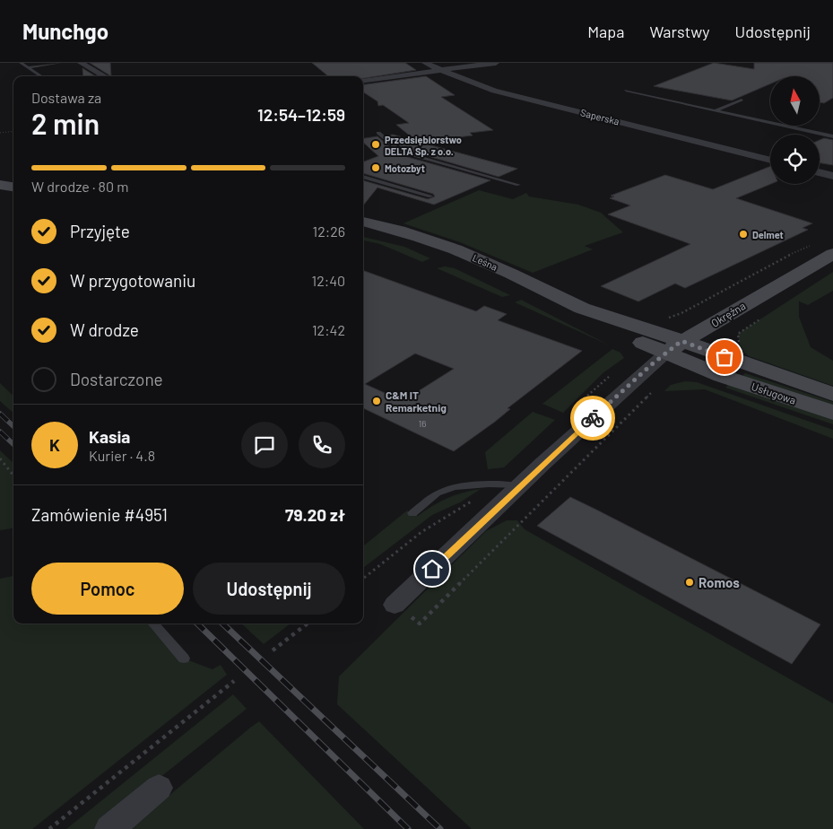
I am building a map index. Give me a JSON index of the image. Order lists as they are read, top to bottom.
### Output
{
  "streets": {
    "street": [
      "Saperska",
      "Leśna",
      "Okrężna",
      "Usługowa"
    ]
  },
  "crossings": [
    ["Leśna", "Okrężna"],
    ["Leśna", "Usługowa"],
    ["Okrężna", "Usługowa"]
  ],
  "places": [
    "Przedsiębiorstwo DELTA Sp. z o.o.",
    "Motozbyt",
    "Delmet",
    "C&M IT Remarketnig",
    "Romos"
  ],
  "house_numbers": ["16"],
  "north": "top",
  "page": {
    "header": "Munchgo",
    "nav": ["Mapa", "Warstwy", "Udostępnij"],
    "heading": ["2 min", "Dostawa za", "12:54–12:59"],
    "panel": [
      "Kasia",
      "Kurier · 4.8",
      "Zamówienie #4951",
      "79.20 zł"
    ],
    "bar": "W drodze · 80 m",
    "list": [
      ["Przyjęte", "12:26"],
      ["W przygotowaniu", "12:40"],
      ["W drodze", "12:42"],
      "Dostarczone"
    ],
    "round": "K",
    "buttons": ["Pomoc", "Udostępnij"]
  }
}
